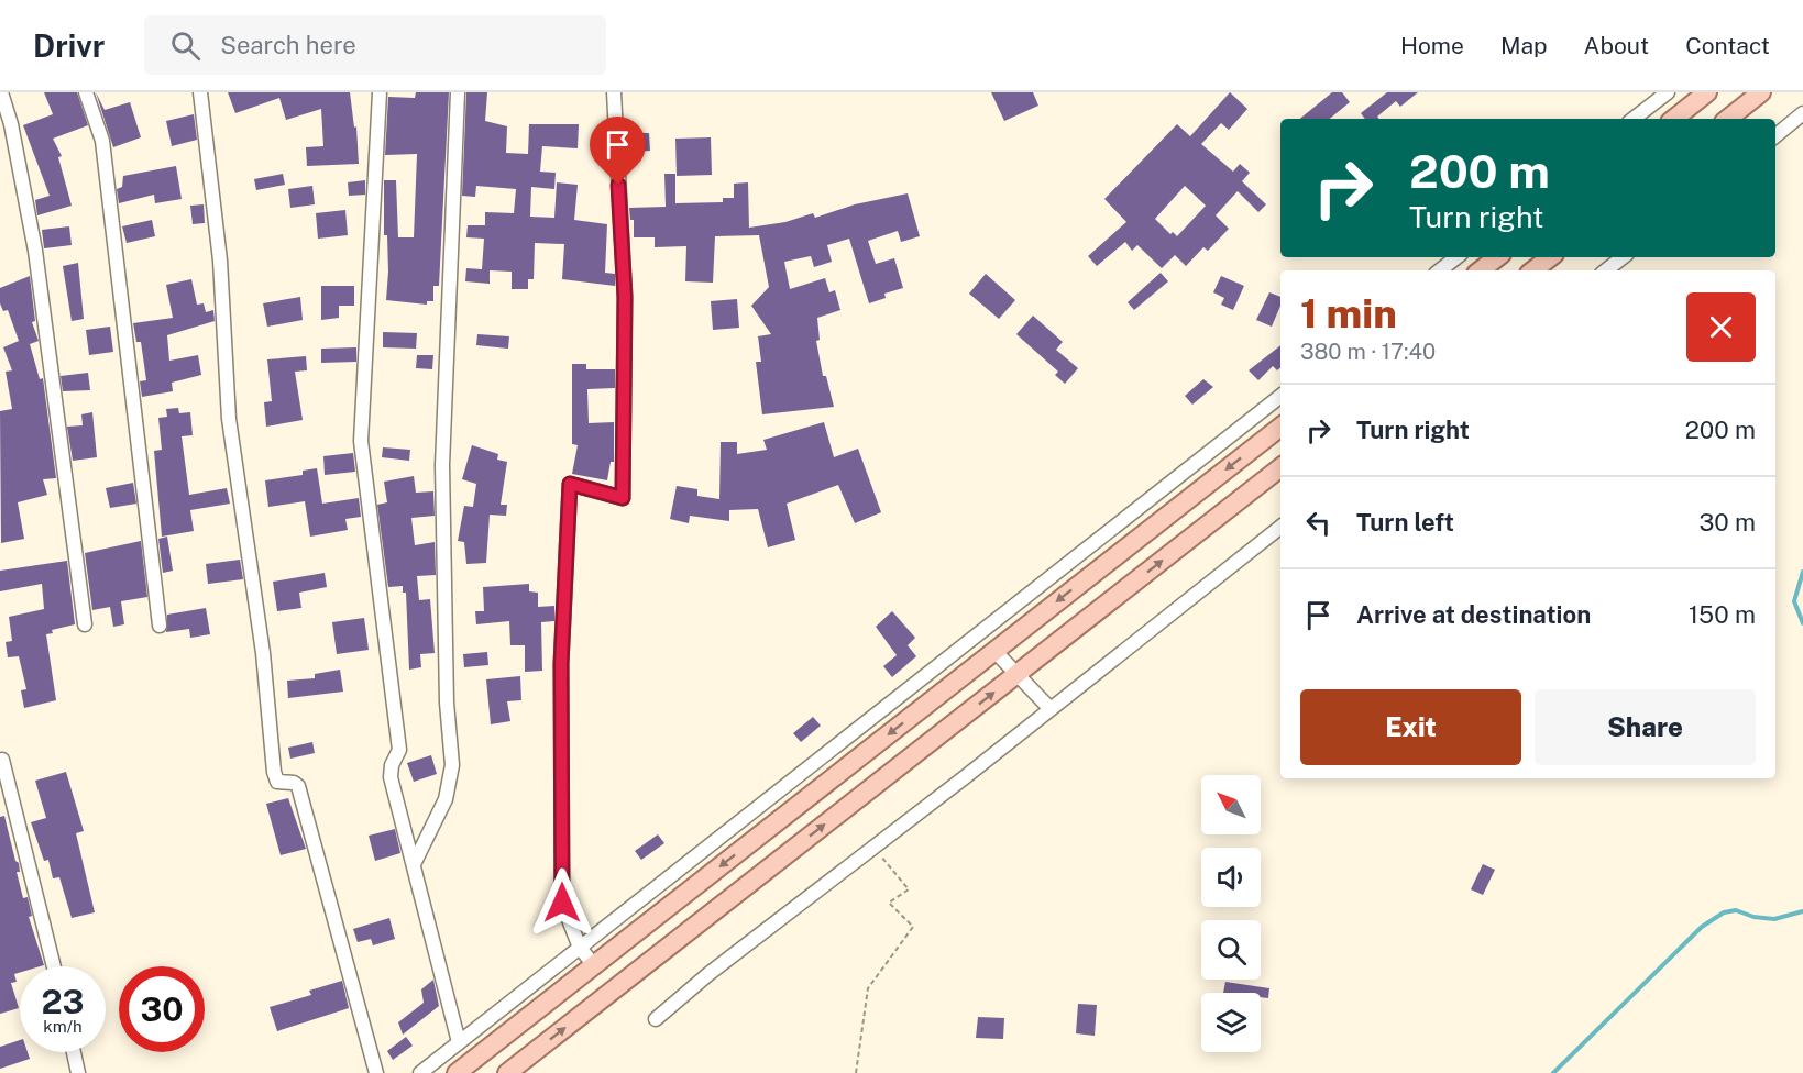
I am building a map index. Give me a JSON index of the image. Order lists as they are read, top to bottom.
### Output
{
  "north": "top left",
  "page": {
    "header": "Drivr",
    "search": "Search here",
    "nav": [
      "Home",
      "Map",
      "About",
      "Contact"
    ],
    "turn": ["200 m", "Turn right"],
    "heading": ["1 min", "380 m · 17:40"],
    "list": [
      {
        "name": "Turn right",
        "value": "200 m"
      },
      {
        "name": "Turn left",
        "value": "30 m"
      },
      {
        "name": "Arrive at destination",
        "value": "150 m"
      }
    ],
    "buttons": ["Exit", "Share"],
    "speed": "23 km/h",
    "limit": "30"
  }
}
